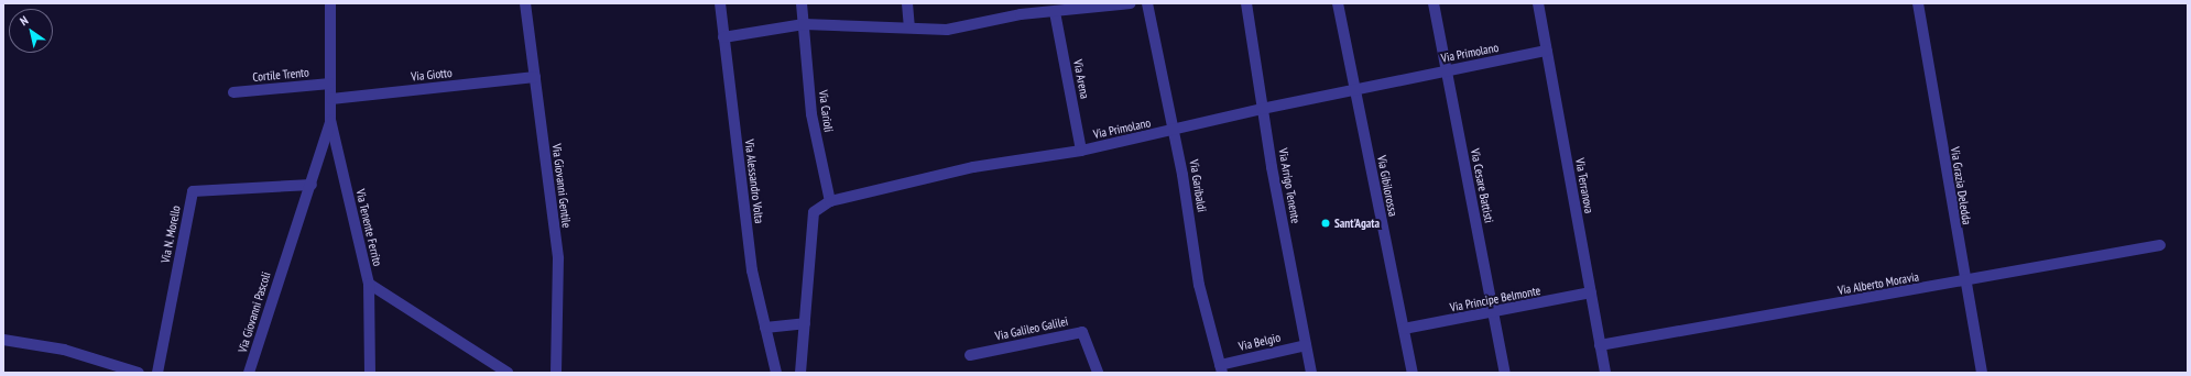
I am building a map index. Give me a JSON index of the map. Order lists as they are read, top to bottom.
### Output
{
  "streets": {
    "street": [
      "Via Primolano",
      "Cortile Trento",
      "Via Giotto",
      "Via Arena",
      "Via Carioli",
      "Via Alessandro Volta",
      "Via Giovanni Gentile",
      "Via Garibaldi",
      "Via Arrigo Tenente",
      "Via Gibilorossa",
      "Via Cesare Battisti",
      "Via Terranova",
      "Via Grazia Deledda",
      "Via Tenente Ferrito",
      "Via N. Morello",
      "Via Alberto Moravia",
      "Via Principe Belmonte",
      "Via Giovanni Pascoli",
      "Via Galileo Galilei",
      "Via Belgio"
    ]
  },
  "crossings": [
    ["Via Primolano", "Via Arena"],
    ["Via Primolano", "Via Carioli"],
    ["Via Primolano", "Via Garibaldi"],
    ["Via Primolano", "Via Arrigo Tenente"],
    ["Via Primolano", "Via Gibilorossa"],
    ["Via Primolano", "Via Cesare Battisti"],
    ["Via Primolano", "Via Terranova"],
    ["Cortile Trento", "Via Tenente Ferrito"],
    ["Via Giotto", "Via Giovanni Gentile"],
    ["Via Giotto", "Via Tenente Ferrito"],
    ["Via Garibaldi", "Via Belgio"],
    ["Via Arrigo Tenente", "Via Belgio"],
    ["Via Gibilorossa", "Via Principe Belmonte"],
    ["Via Cesare Battisti", "Via Principe Belmonte"],
    ["Via Terranova", "Via Alberto Moravia"],
    ["Via Terranova", "Via Principe Belmonte"],
    ["Via Grazia Deledda", "Via Alberto Moravia"],
    ["Via Tenente Ferrito", "Via N. Morello"],
    ["Via Tenente Ferrito", "Via Giovanni Pascoli"]
  ],
  "places": ["Sant'Agata"],
  "north": "top left"
}
